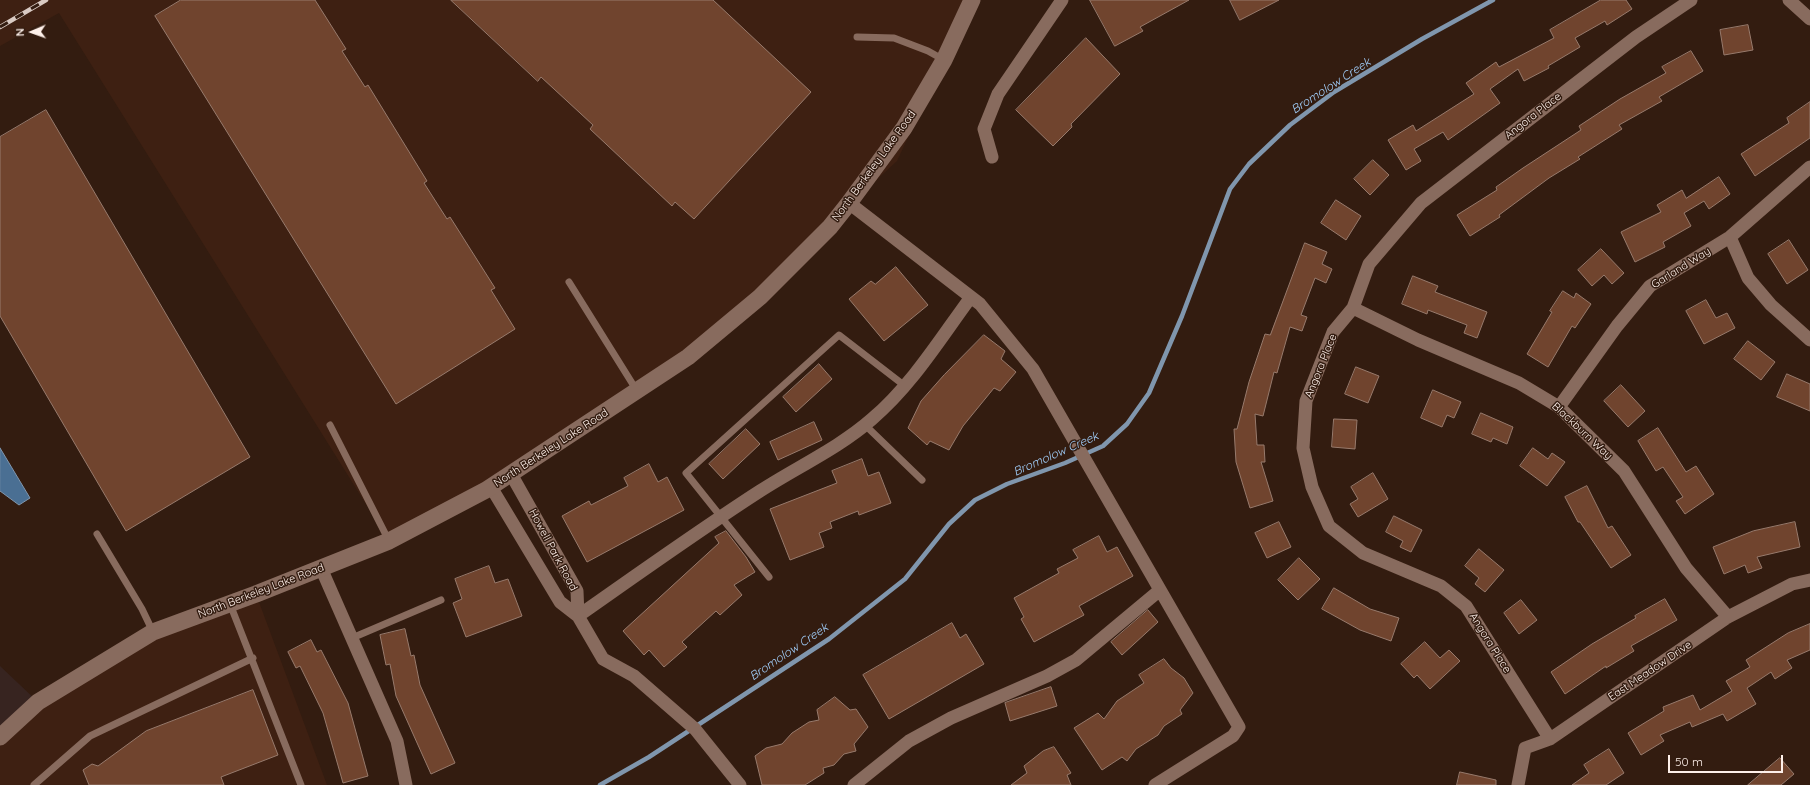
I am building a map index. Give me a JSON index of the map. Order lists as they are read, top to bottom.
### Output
{
  "streets": {
    "street": [
      "Angora Place",
      "North Berkeley Lake Road",
      "Garland Way",
      "Blackburn Way",
      "Howell Park Road",
      "East Meadow Drive"
    ]
  },
  "crossings": [
    ["Angora Place", "Blackburn Way"],
    ["Angora Place", "East Meadow Drive"],
    ["North Berkeley Lake Road", "Howell Park Road"],
    ["Garland Way", "Blackburn Way"],
    ["Blackburn Way", "East Meadow Drive"]
  ],
  "water": ["Bromolow Creek"],
  "scale_bar": "50 m",
  "north": "left"
}
